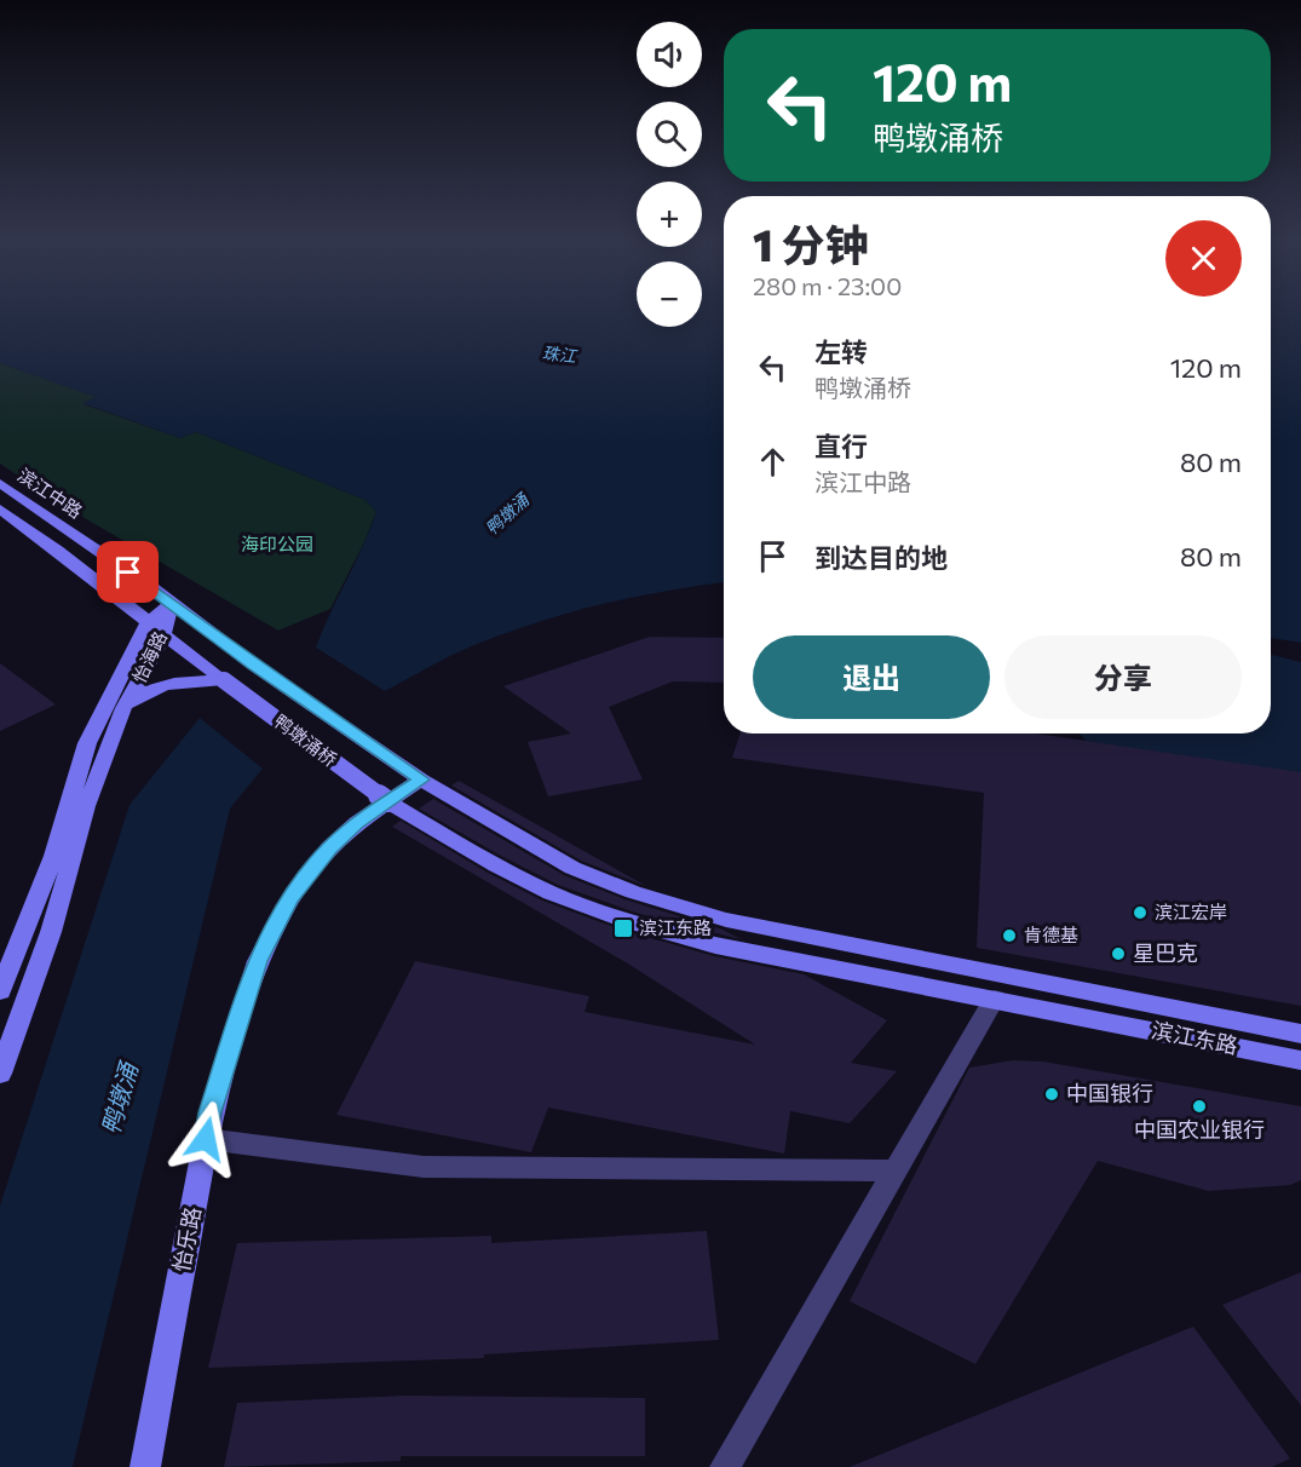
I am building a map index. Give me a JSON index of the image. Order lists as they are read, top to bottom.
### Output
{
  "streets": {
    "main road": [
      "滨江中路",
      "怡海路",
      "鸭墩涌桥",
      "滨江东路",
      "怡乐路"
    ]
  },
  "crossings": [
    ["滨江中路", "怡海路"],
    ["滨江中路", "鸭墩涌桥"],
    ["鸭墩涌桥", "滨江东路"],
    ["鸭墩涌桥", "怡乐路"],
    ["滨江东路", "怡乐路"]
  ],
  "water": ["珠江", "鸭墩涌"],
  "parks": ["海印公园"],
  "places": {
    "other": [
      "滨江宏岸",
      "肯德基",
      "星巴克",
      "中国银行",
      "中国农业银行"
    ],
    "transit": ["滨江东路"]
  },
  "page": {
    "map_buttons": ["+", "−"],
    "turn": ["120 m", "鸭墩涌桥"],
    "heading": ["1 分钟", "280 m · 23:00"],
    "list": [
      {
        "name": "左转",
        "note": "鸭墩涌桥",
        "value": "120 m"
      },
      {
        "name": "直行",
        "note": "滨江中路",
        "value": "80 m"
      },
      {
        "name": "到达目的地",
        "value": "80 m"
      }
    ],
    "buttons": ["退出", "分享"]
  }
}
